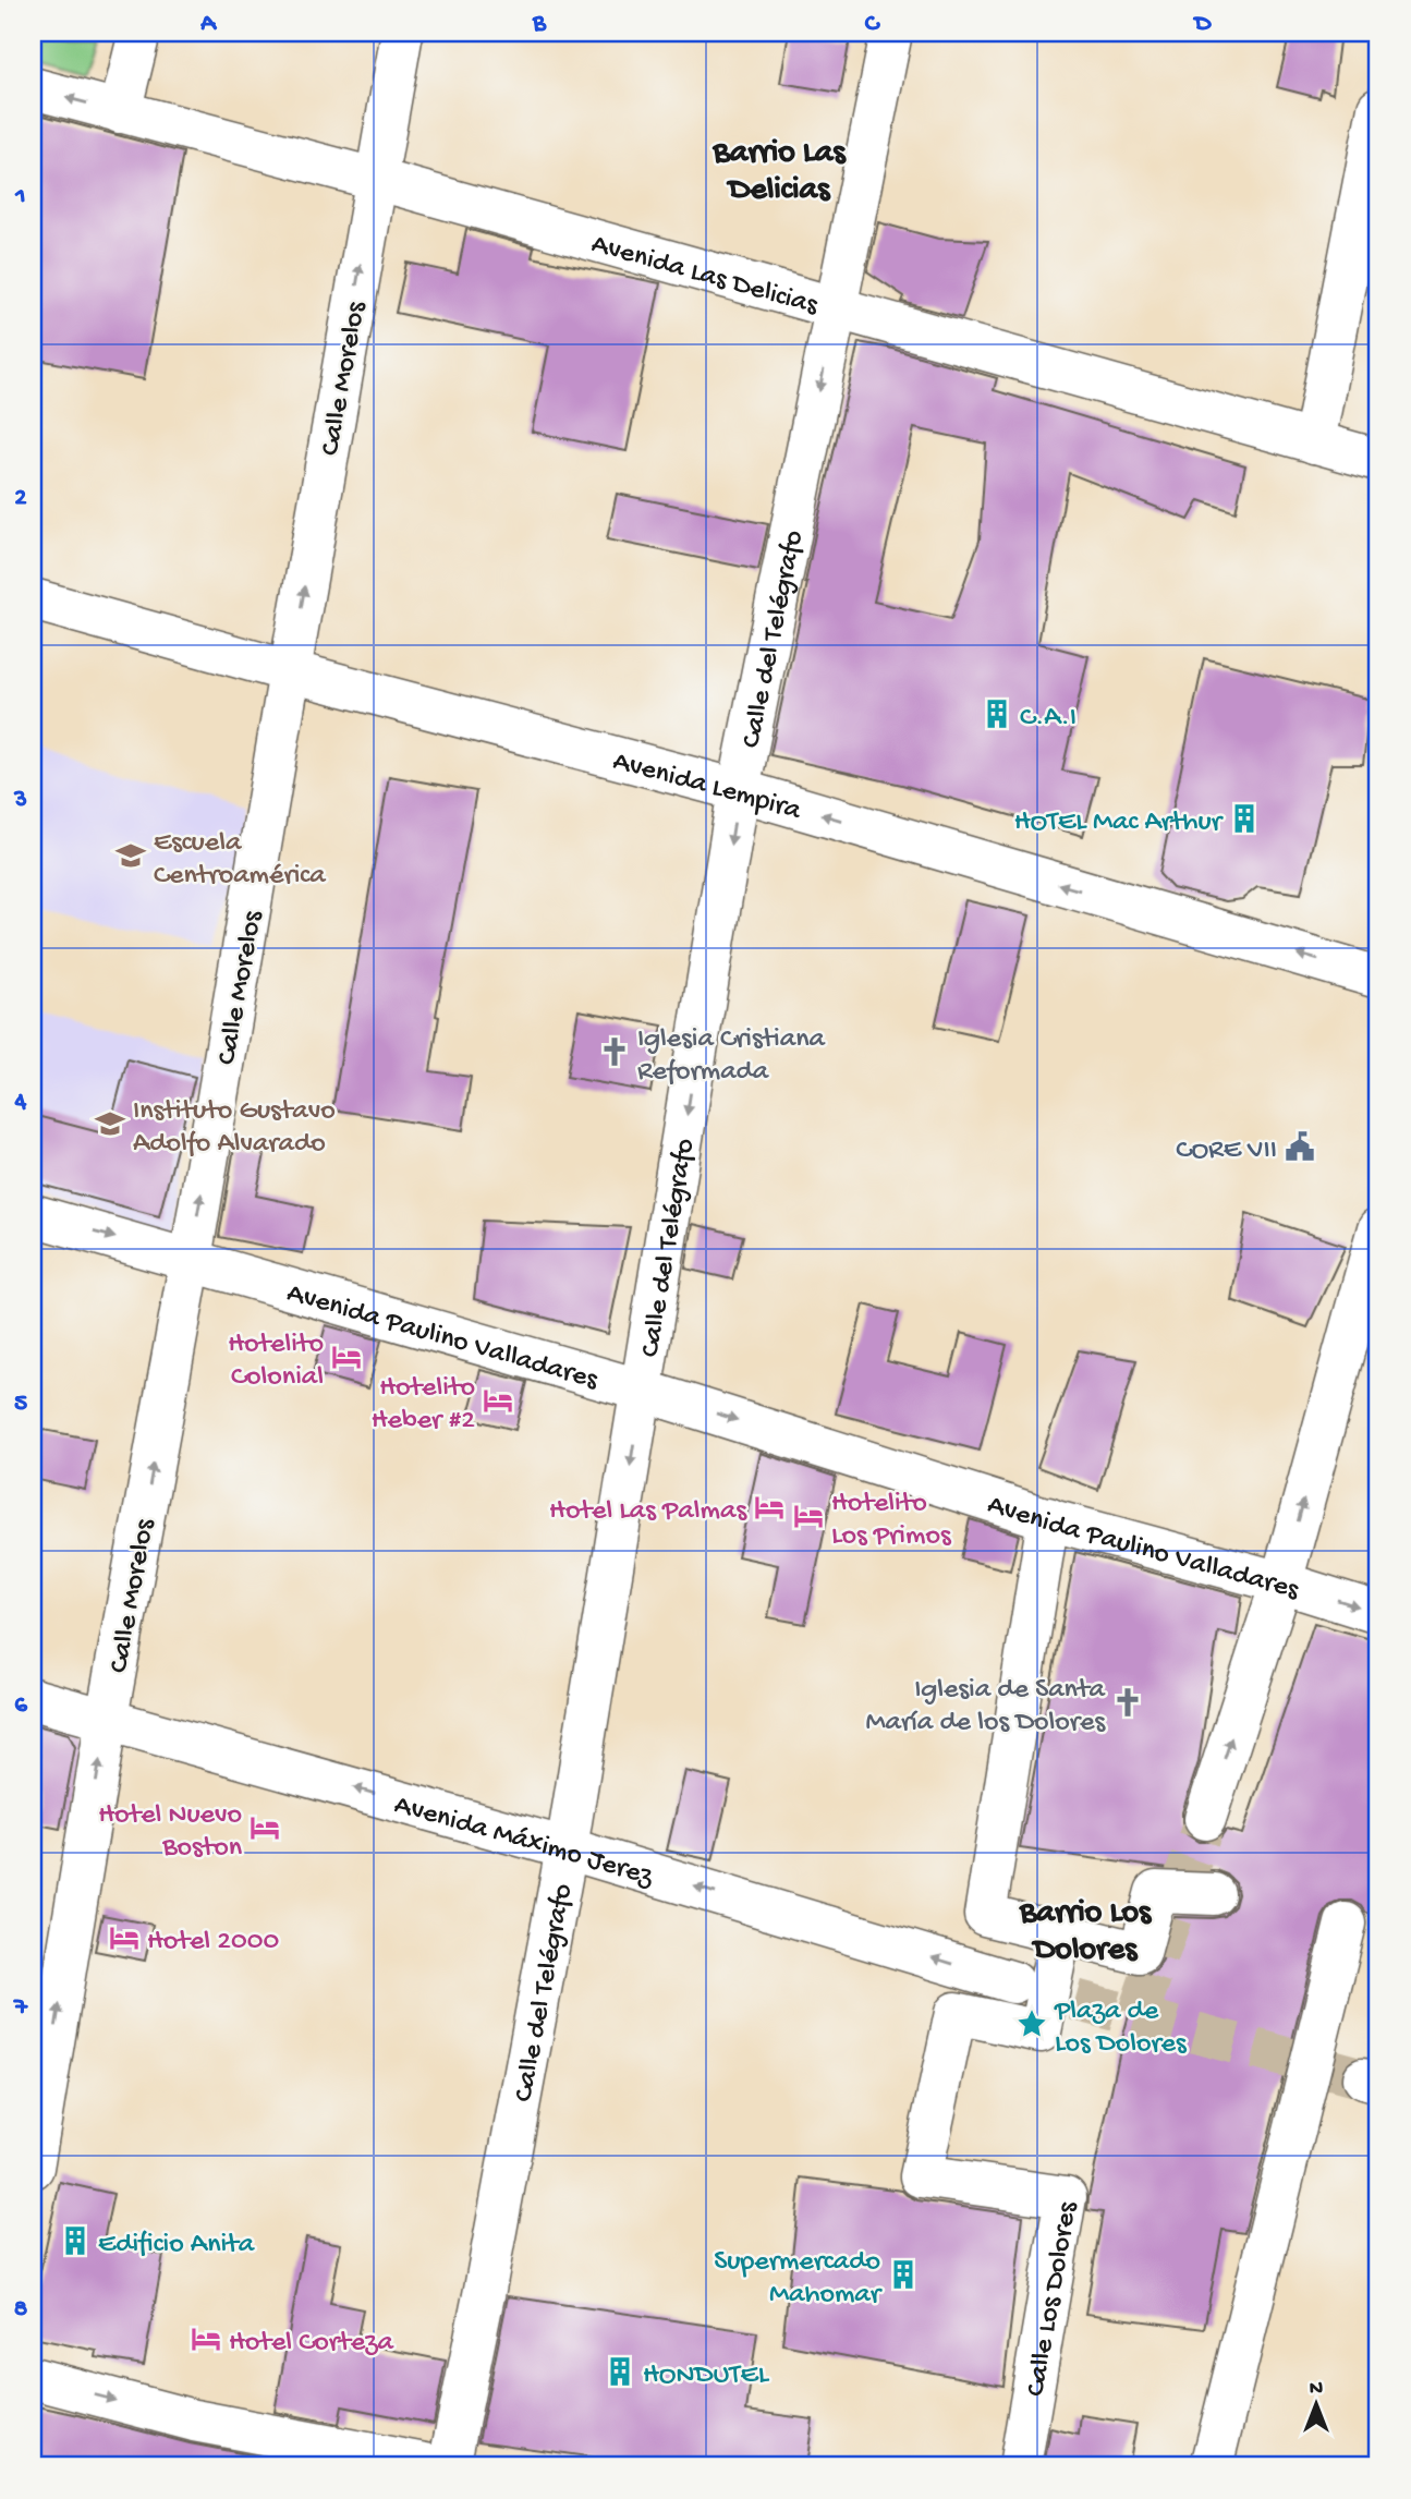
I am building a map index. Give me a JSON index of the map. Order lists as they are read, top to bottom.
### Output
{
  "streets": {
    "street": [
      "Avenida Las Delicias",
      "Calle Morelos",
      "Calle del Telégrafo",
      "Avenida Lempira",
      "Avenida Paulino Valladares",
      "Avenida Máximo Jerez",
      "Calle Los Dolores"
    ]
  },
  "crossings": [
    ["Avenida Las Delicias", "Calle Morelos"],
    ["Avenida Las Delicias", "Calle del Telégrafo"],
    ["Calle Morelos", "Avenida Lempira"],
    ["Calle Morelos", "Avenida Paulino Valladares"],
    ["Calle Morelos", "Avenida Máximo Jerez"],
    ["Calle del Telégrafo", "Avenida Lempira"],
    ["Calle del Telégrafo", "Avenida Paulino Valladares"],
    ["Calle del Telégrafo", "Avenida Máximo Jerez"]
  ],
  "one_way": [
    "Calle Morelos",
    "Calle del Telégrafo",
    "Avenida Lempira",
    "Avenida Paulino Valladares",
    "Avenida Máximo Jerez"
  ],
  "districts": ["Barrio Las Delicias", "Barrio Los Dolores"],
  "places": {
    "building": [
      "C.A.I",
      "HOTEL Mac Arthur",
      "Edificio Anita",
      "Supermercado Mahomar",
      "HONDUTEL"
    ],
    "school or university": ["Escuela Centroamérica", "Instituto Gustavo Adolfo Alvarado"],
    "church": ["Iglesia Cristiana Reformada", "Iglesia de Santa María de los Dolores"],
    "public building": ["CORE VII"],
    "hotel": [
      "Hotelito Colonial",
      "Hotelito Heber #2",
      "Hotel Las Palmas",
      "Hotelito Los Primos",
      "Hotel Nuevo Boston",
      "Hotel 2000",
      "Hotel Corteza"
    ],
    "place": ["Plaza de Los Dolores"]
  },
  "north": "top",
  "grid": {
    "columns": [
      "A",
      "B",
      "C",
      "D"
    ],
    "rows": [
      "1",
      "2",
      "3",
      "4",
      "5",
      "6",
      "7",
      "8"
    ]
  }
}
